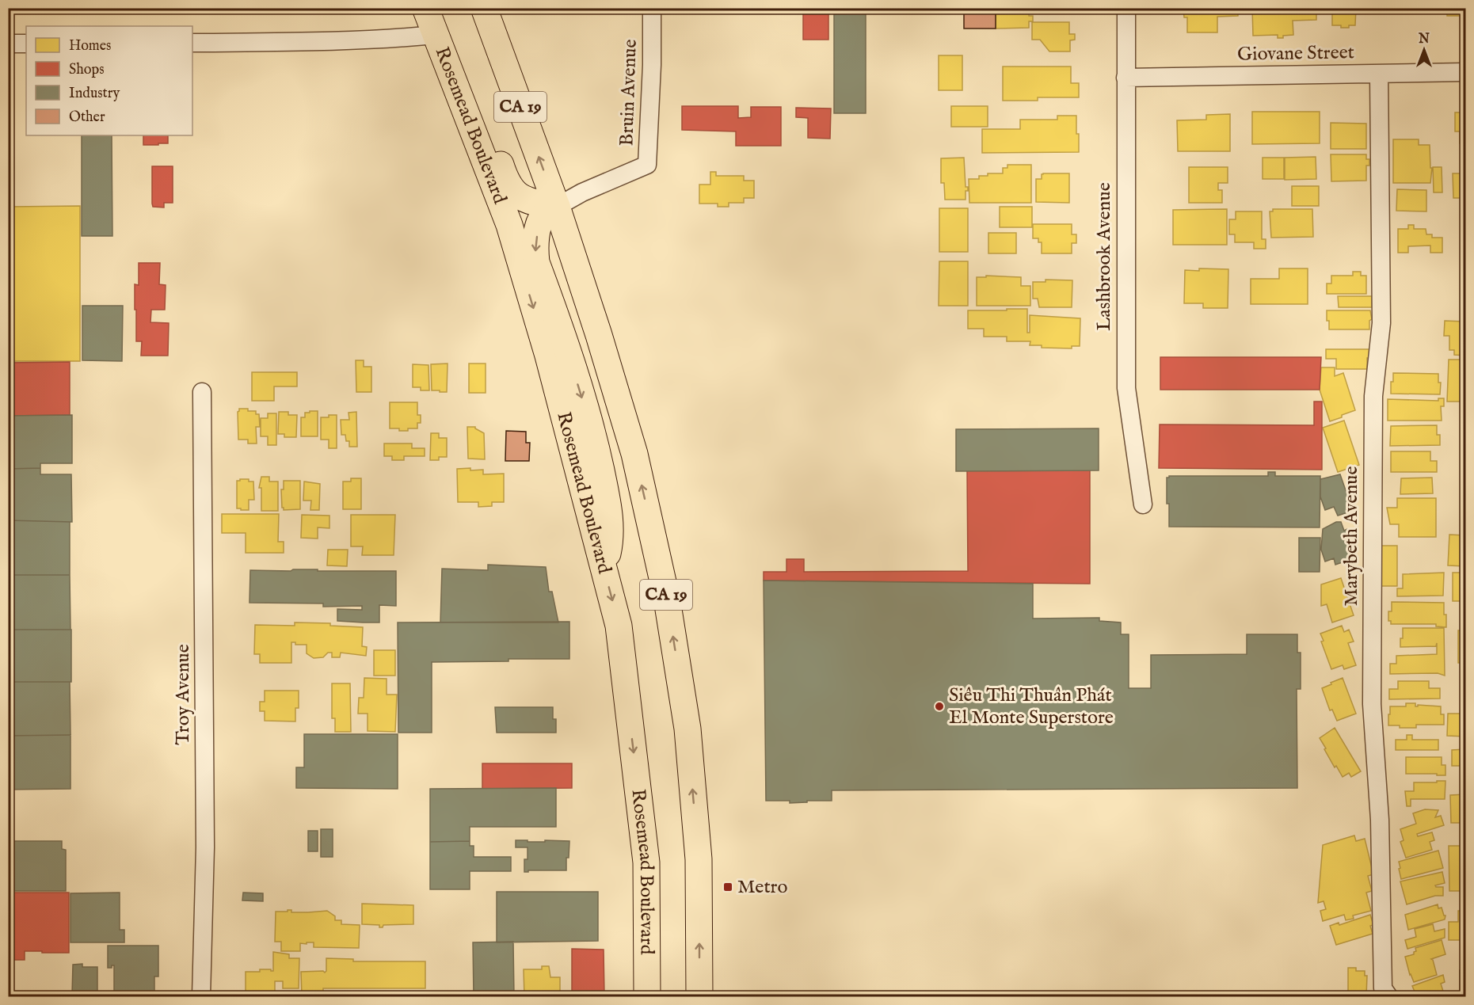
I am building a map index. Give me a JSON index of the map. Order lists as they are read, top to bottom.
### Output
{
  "streets": {
    "main road": ["CA 19", "Rosemead Boulevard"],
    "street": [
      "Giovane Street",
      "Bruin Avenue",
      "Lashbrook Avenue",
      "Marybeth Avenue",
      "Troy Avenue"
    ]
  },
  "crossings": [
    ["Giovane Street", "Lashbrook Avenue"],
    ["Giovane Street", "Marybeth Avenue"],
    ["Bruin Avenue", "CA 19"]
  ],
  "places": {
    "other": ["Siêu Thi Thuân Phát El Monte Superstore"],
    "transit": ["Metro"]
  },
  "legend": [
    "Homes",
    "Shops",
    "Industry",
    "Other"
  ],
  "north": "top"
}
